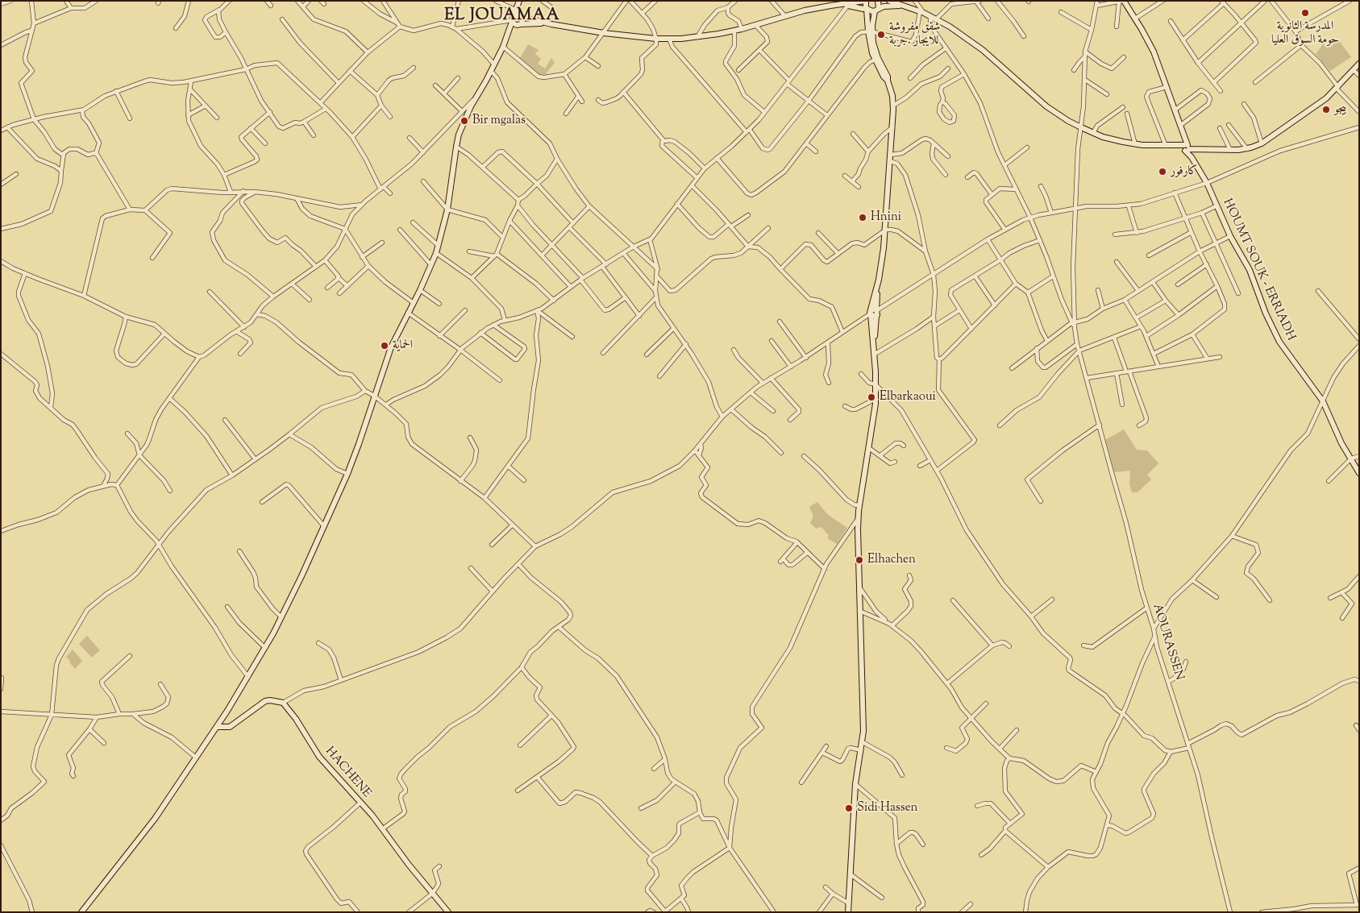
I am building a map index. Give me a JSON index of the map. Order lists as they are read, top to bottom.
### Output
{
  "streets": {
    "main road": ["HOUMT SOUK - ERRIADH", "HACHENE"],
    "street": ["AOURASSEN"]
  },
  "districts": ["EL JOUAMAA"],
  "places": [
    "المدرسة الثانوية حومة السوق العليا",
    "شقق مفروشة للايجار .جربة",
    "بيجو",
    "Bir mgalas",
    "كارفور",
    "Hnini",
    "الحماية",
    "Elbarkaoui",
    "Elhachen",
    "Sidi Hassen"
  ]
}
